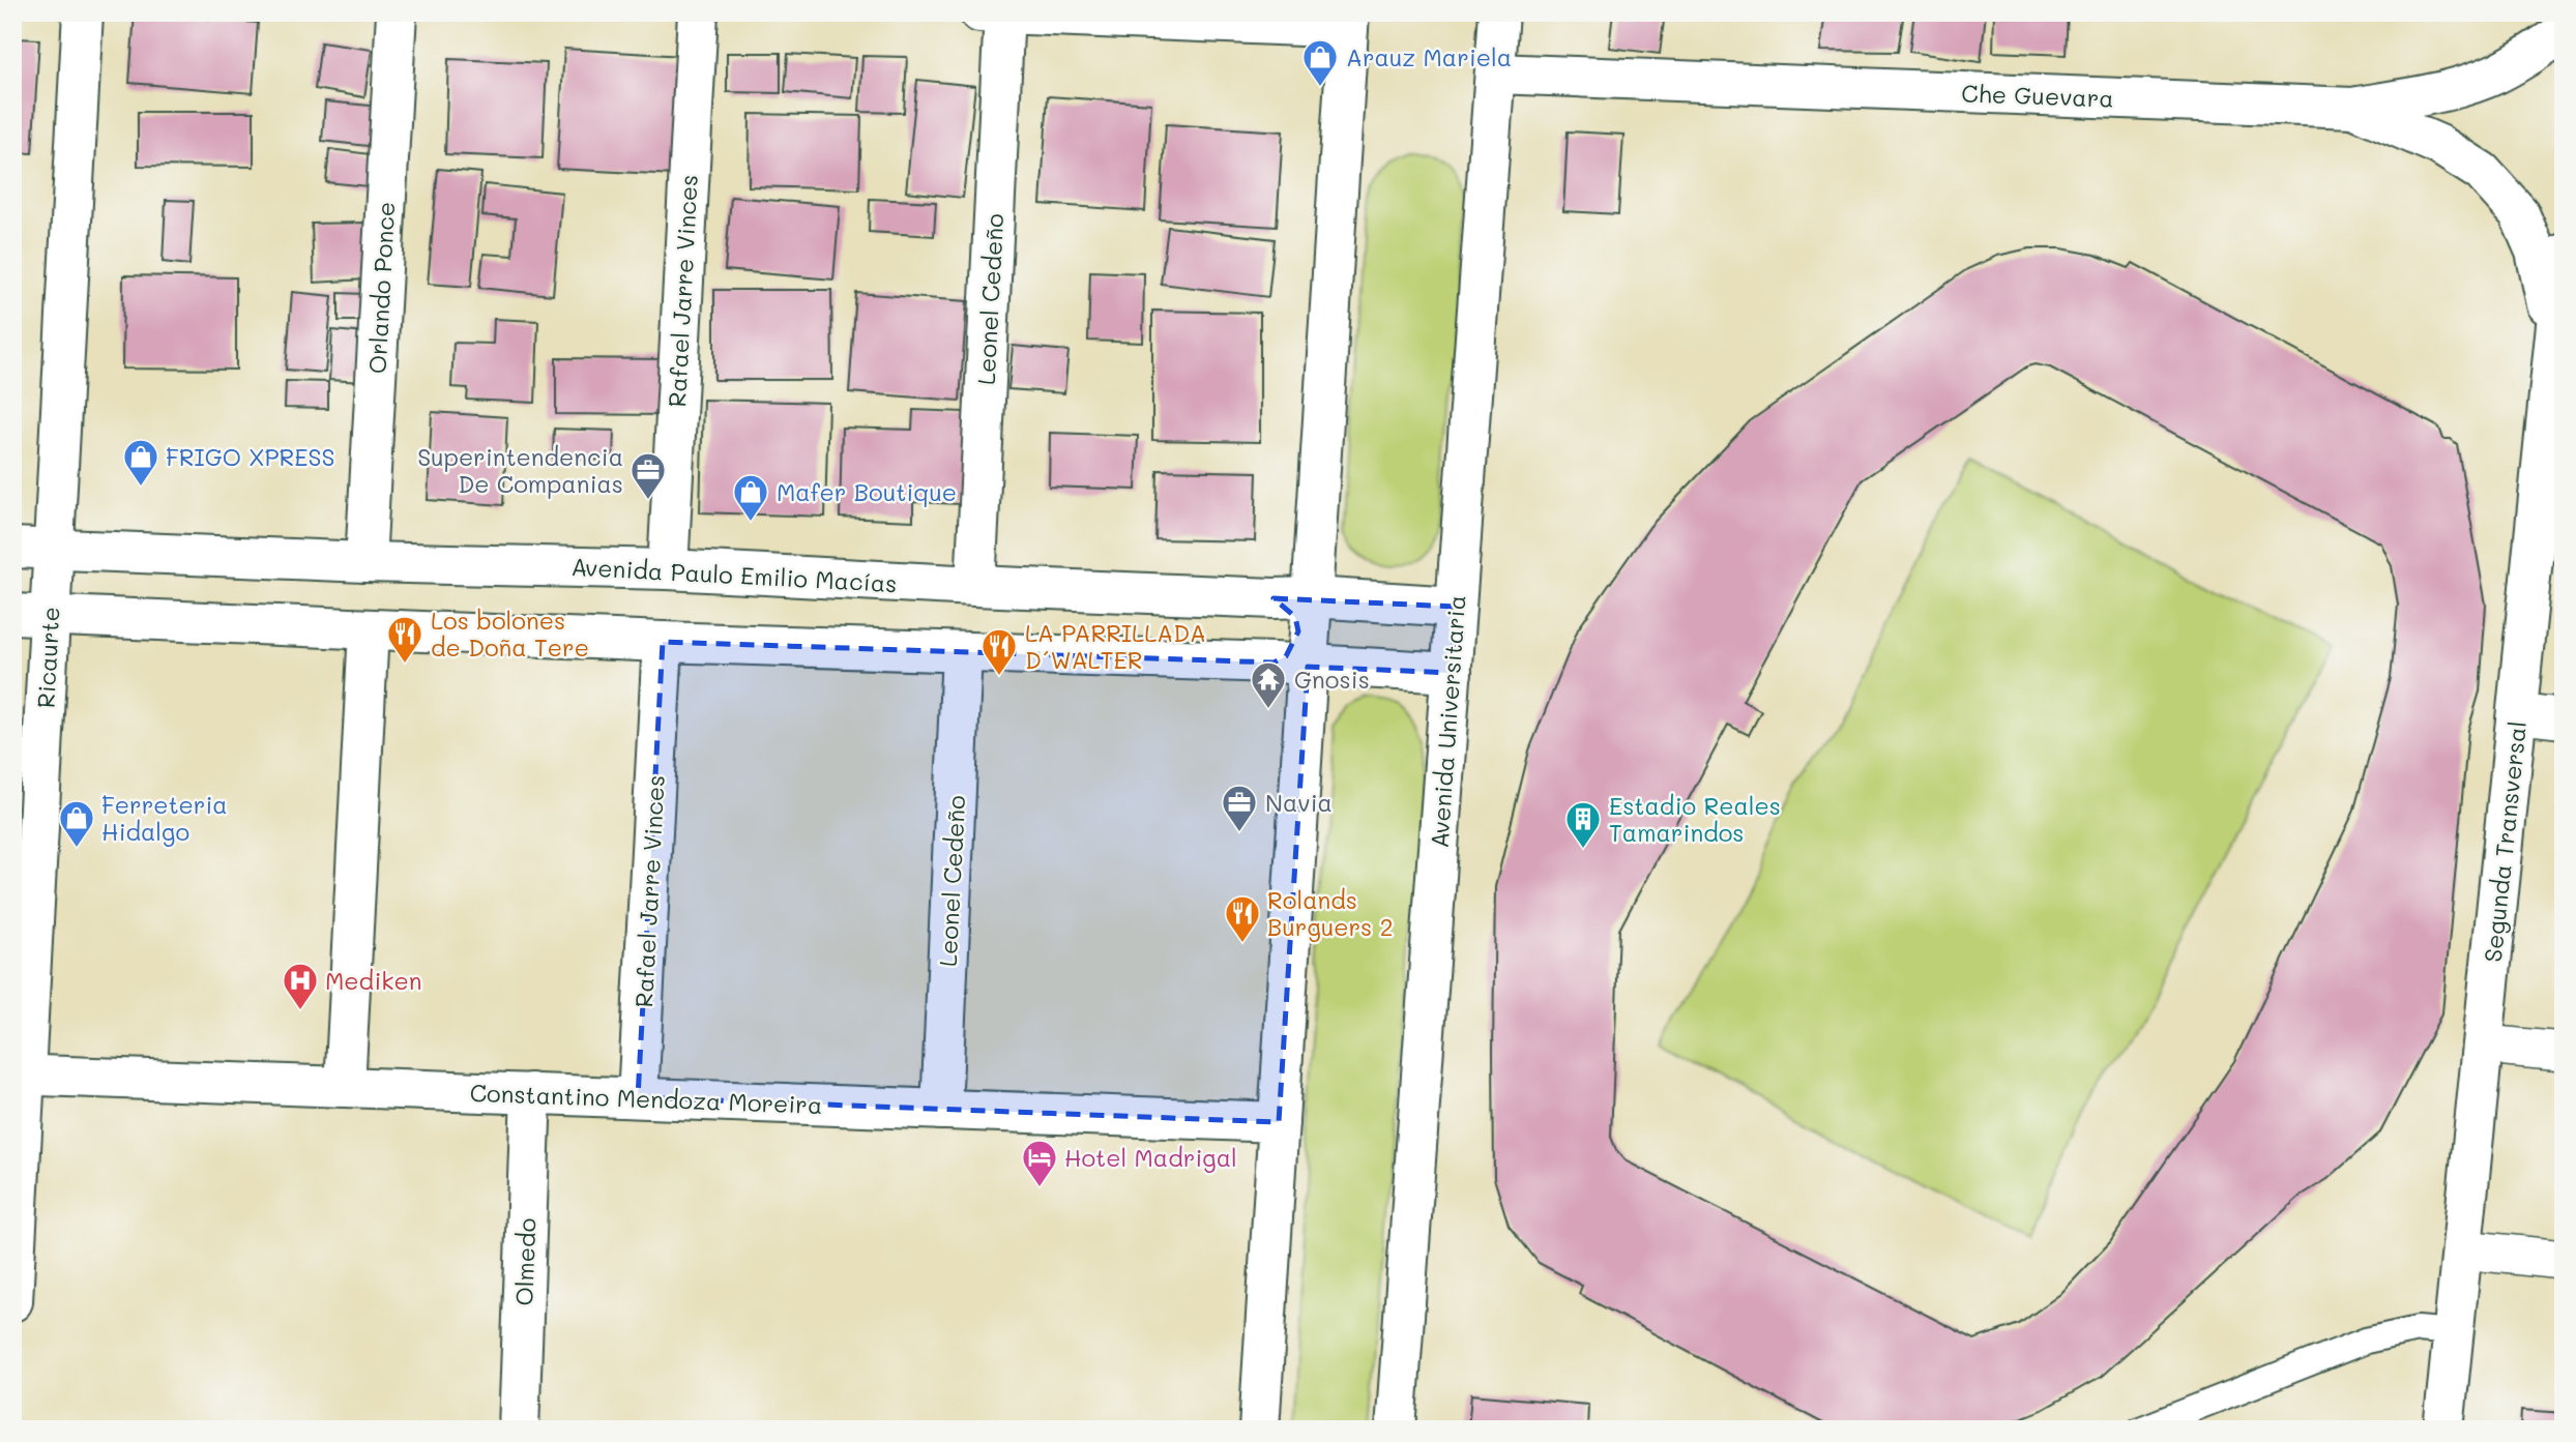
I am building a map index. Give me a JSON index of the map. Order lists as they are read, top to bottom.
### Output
{
  "streets": {
    "street": [
      "Che Guevara",
      "Orlando Ponce",
      "Rafael Jarre Vinces",
      "Leonel Cedeño",
      "Avenida Paulo Emilio Macías",
      "Ricaurte",
      "Avenida Universitaria",
      "Segunda Transversal",
      "Constantino Mendoza Moreira",
      "Olmedo"
    ]
  },
  "crossings": [
    ["Che Guevara", "Avenida Universitaria"],
    ["Orlando Ponce", "Avenida Paulo Emilio Macías"],
    ["Rafael Jarre Vinces", "Avenida Paulo Emilio Macías"],
    ["Rafael Jarre Vinces", "Constantino Mendoza Moreira"],
    ["Leonel Cedeño", "Avenida Paulo Emilio Macías"],
    ["Leonel Cedeño", "Constantino Mendoza Moreira"],
    ["Avenida Paulo Emilio Macías", "Ricaurte"],
    ["Avenida Paulo Emilio Macías", "Avenida Universitaria"],
    ["Ricaurte", "Constantino Mendoza Moreira"],
    ["Constantino Mendoza Moreira", "Olmedo"]
  ],
  "places": {
    "shop": [
      "Arauz Mariela",
      "FRIGO XPRESS",
      "Mafer Boutique",
      "Ferreteria Hidalgo"
    ],
    "office": ["Superintendencia De Companias", "Navia"],
    "restaurant": ["Los bolones de Doña Tere", "LA PARRILLADA D´WALTER", "Rolands Burguers 2"],
    "temple": ["Gnosis"],
    "building": ["Estadio Reales Tamarindos"],
    "hospital": ["Mediken"],
    "hotel": ["Hotel Madrigal"]
  }
}
